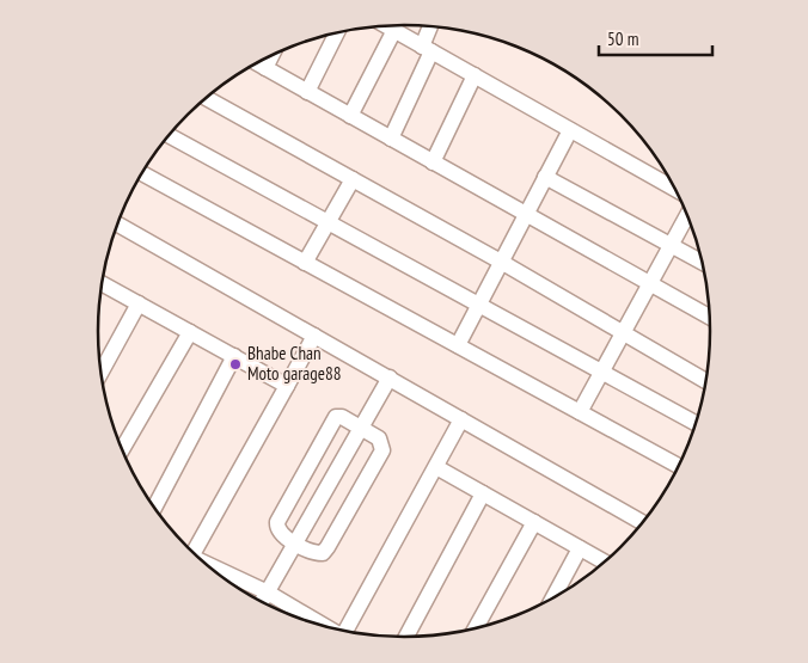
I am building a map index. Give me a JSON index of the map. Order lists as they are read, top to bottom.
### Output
{
  "places": ["Bhabe Chan Moto garage88"],
  "scale_bar": "50 m"
}
